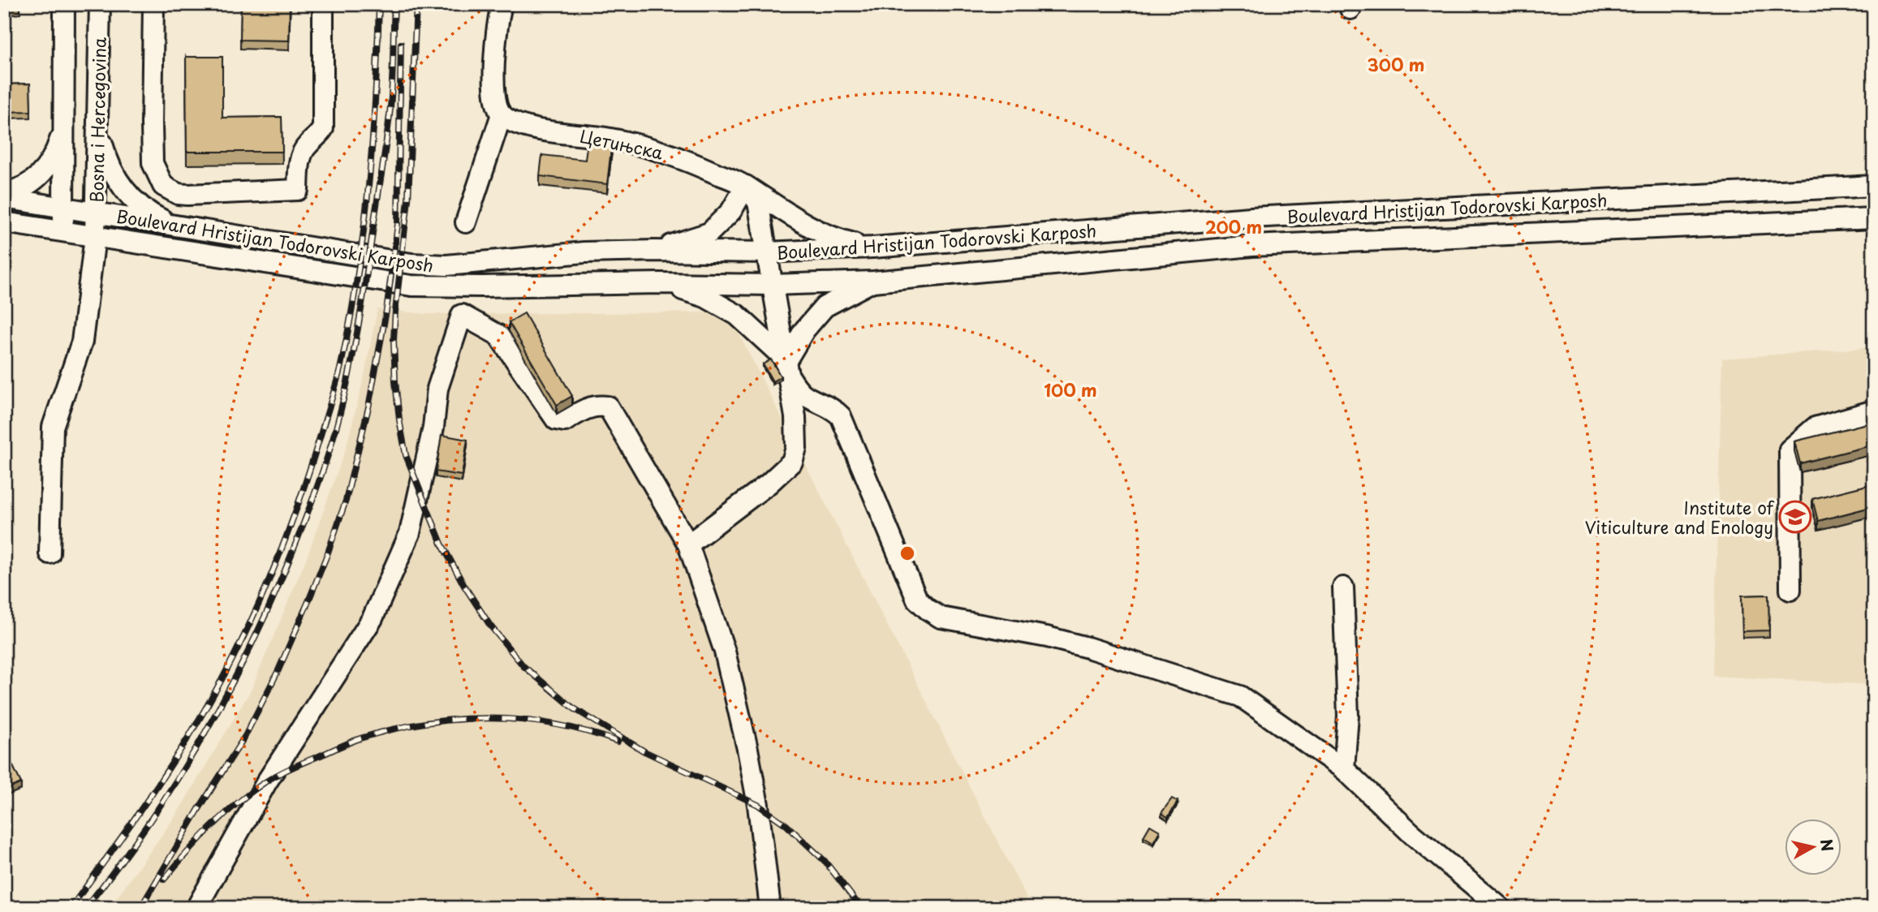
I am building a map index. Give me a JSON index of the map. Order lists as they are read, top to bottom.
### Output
{
  "streets": {
    "street": ["Bosna i Hercegovina", "Цетињска", "Boulevard Hristijan Todorovski Karposh"]
  },
  "crossings": [
    ["Bosna i Hercegovina", "Boulevard Hristijan Todorovski Karposh"],
    ["Цетињска", "Boulevard Hristijan Todorovski Karposh"]
  ],
  "places": {
    "school or university": ["Institute of Viticulture and Enology"]
  },
  "north": "right",
  "rings": ["300 m", "200 m", "100 m"]
}
